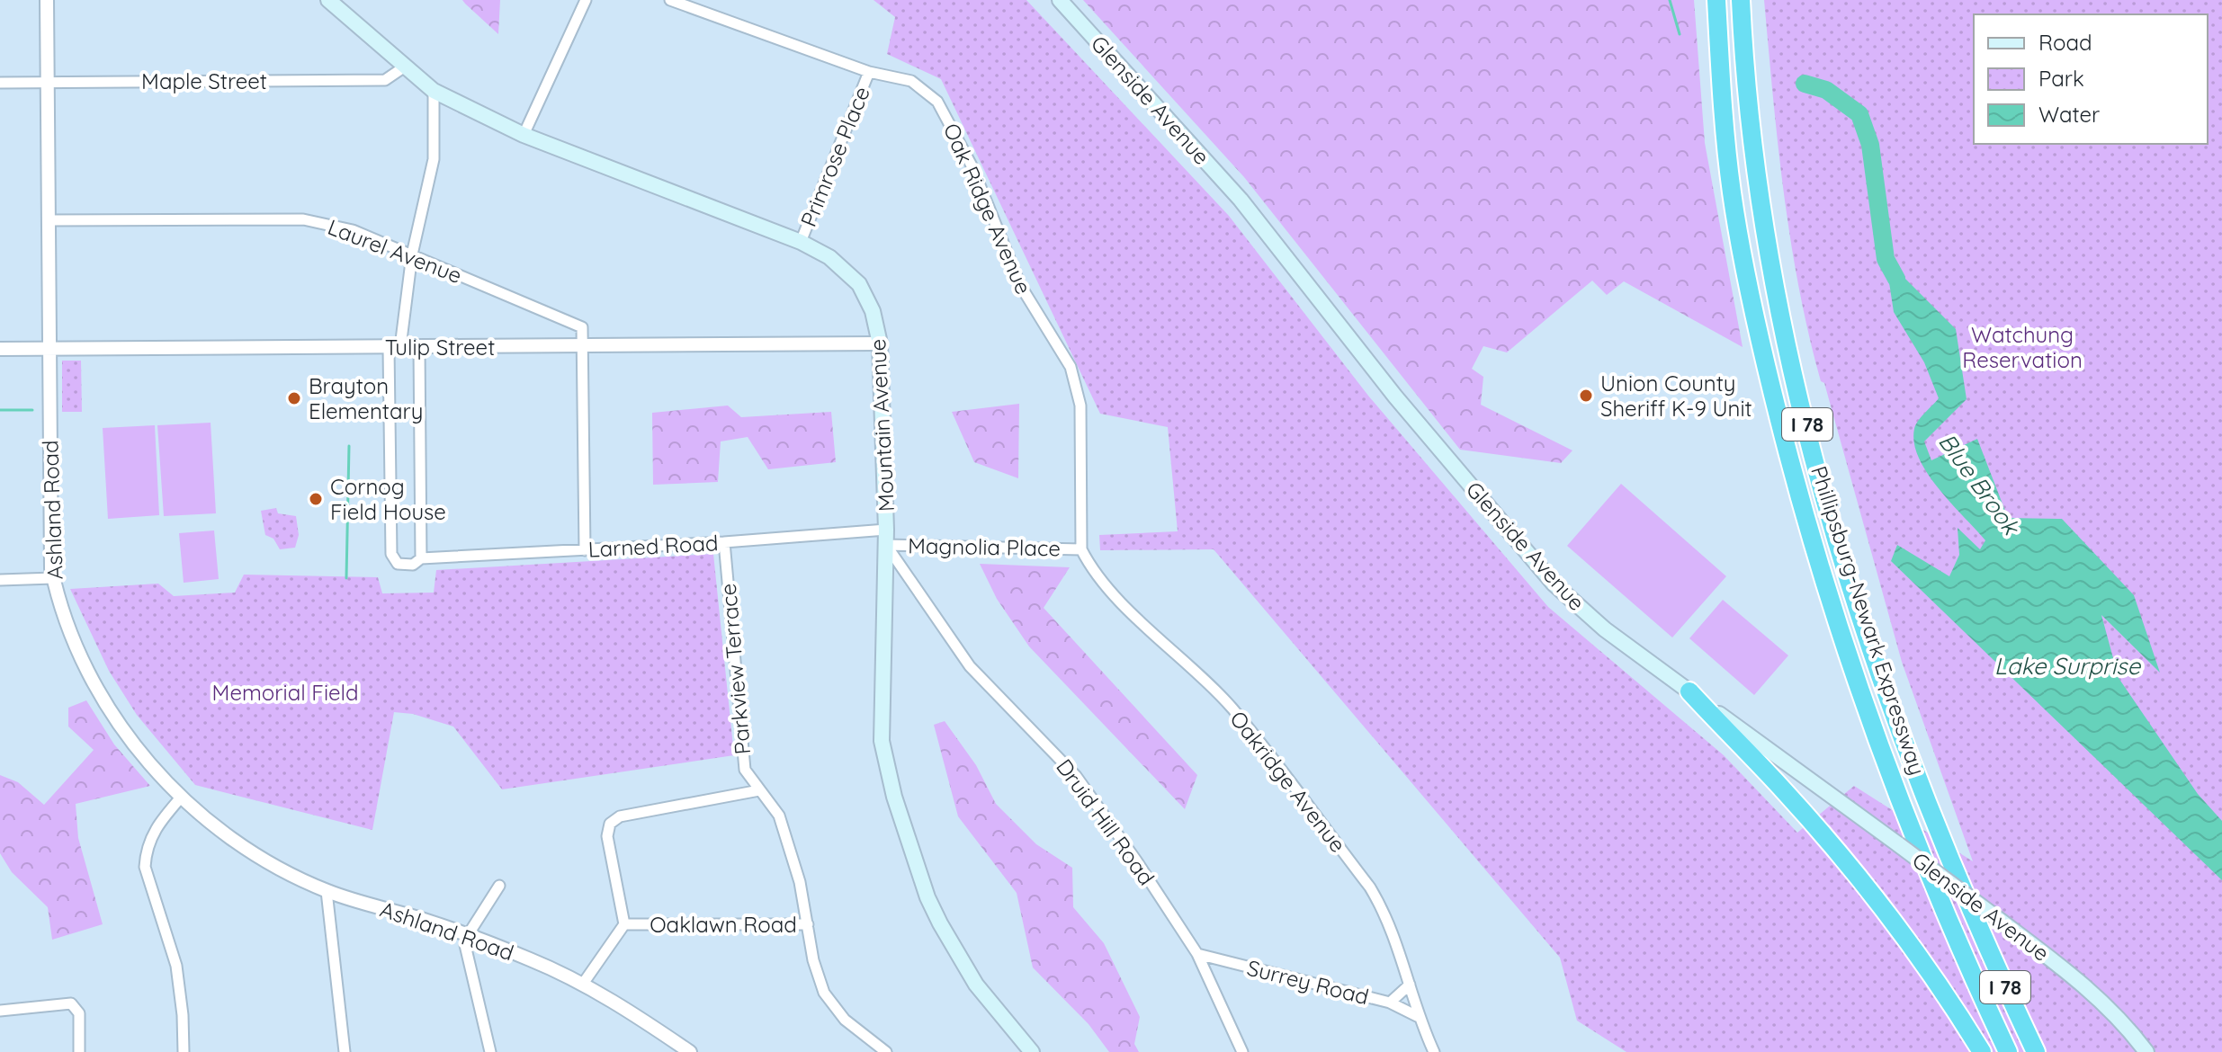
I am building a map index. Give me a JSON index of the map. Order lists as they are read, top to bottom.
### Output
{
  "streets": {
    "highway": ["I 78", "Phillipsburg-Newark Expressway"],
    "main road": ["Glenside Avenue", "Mountain Avenue"],
    "street": [
      "Maple Street",
      "Primrose Place",
      "Oak Ridge Avenue",
      "Laurel Avenue",
      "Tulip Street",
      "Ashland Road",
      "Larned Road",
      "Magnolia Place",
      "Parkview Terrace",
      "Oakridge Avenue",
      "Druid Hill Road",
      "Oaklawn Road",
      "Surrey Road"
    ]
  },
  "crossings": [
    ["Maple Street", "Mountain Avenue"],
    ["Maple Street", "Ashland Road"],
    ["Primrose Place", "Oak Ridge Avenue"],
    ["Primrose Place", "Mountain Avenue"],
    ["Oak Ridge Avenue", "Magnolia Place"],
    ["Oak Ridge Avenue", "Oakridge Avenue"],
    ["Laurel Avenue", "Tulip Street"],
    ["Laurel Avenue", "Ashland Road"],
    ["Tulip Street", "Mountain Avenue"],
    ["Tulip Street", "Ashland Road"],
    ["Tulip Street", "Larned Road"],
    ["Mountain Avenue", "Larned Road"],
    ["Mountain Avenue", "Magnolia Place"],
    ["Mountain Avenue", "Druid Hill Road"],
    ["Ashland Road", "Oaklawn Road"],
    ["Larned Road", "Magnolia Place"],
    ["Larned Road", "Parkview Terrace"],
    ["Larned Road", "Druid Hill Road"],
    ["Magnolia Place", "Oakridge Avenue"],
    ["Magnolia Place", "Druid Hill Road"],
    ["Parkview Terrace", "Oaklawn Road"],
    ["Oakridge Avenue", "Surrey Road"],
    ["Druid Hill Road", "Surrey Road"]
  ],
  "water": ["Blue Brook", "Lake Surprise"],
  "parks": ["Watchung Reservation", "Memorial Field"],
  "places": ["Union County Sheriff K-9 Unit", "Brayton Elementary", "Cornog Field House"],
  "legend": ["Road", "Park", "Water"]
}
